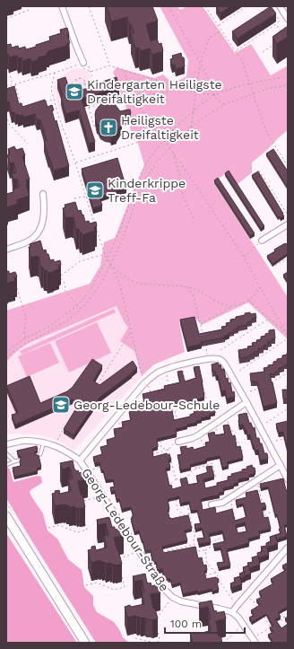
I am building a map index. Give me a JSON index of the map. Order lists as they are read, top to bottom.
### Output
{
  "streets": {
    "street": ["Georg-Ledebour-Straße"]
  },
  "places": {
    "school or university": ["Kindergarten Heiligste Dreifaltigkeit", "Kinderkrippe Treff-Fa", "Georg-Ledebour-Schule"],
    "church": ["Heiligste Dreifaltigkeit"]
  },
  "scale_bar": "100 m"
}
